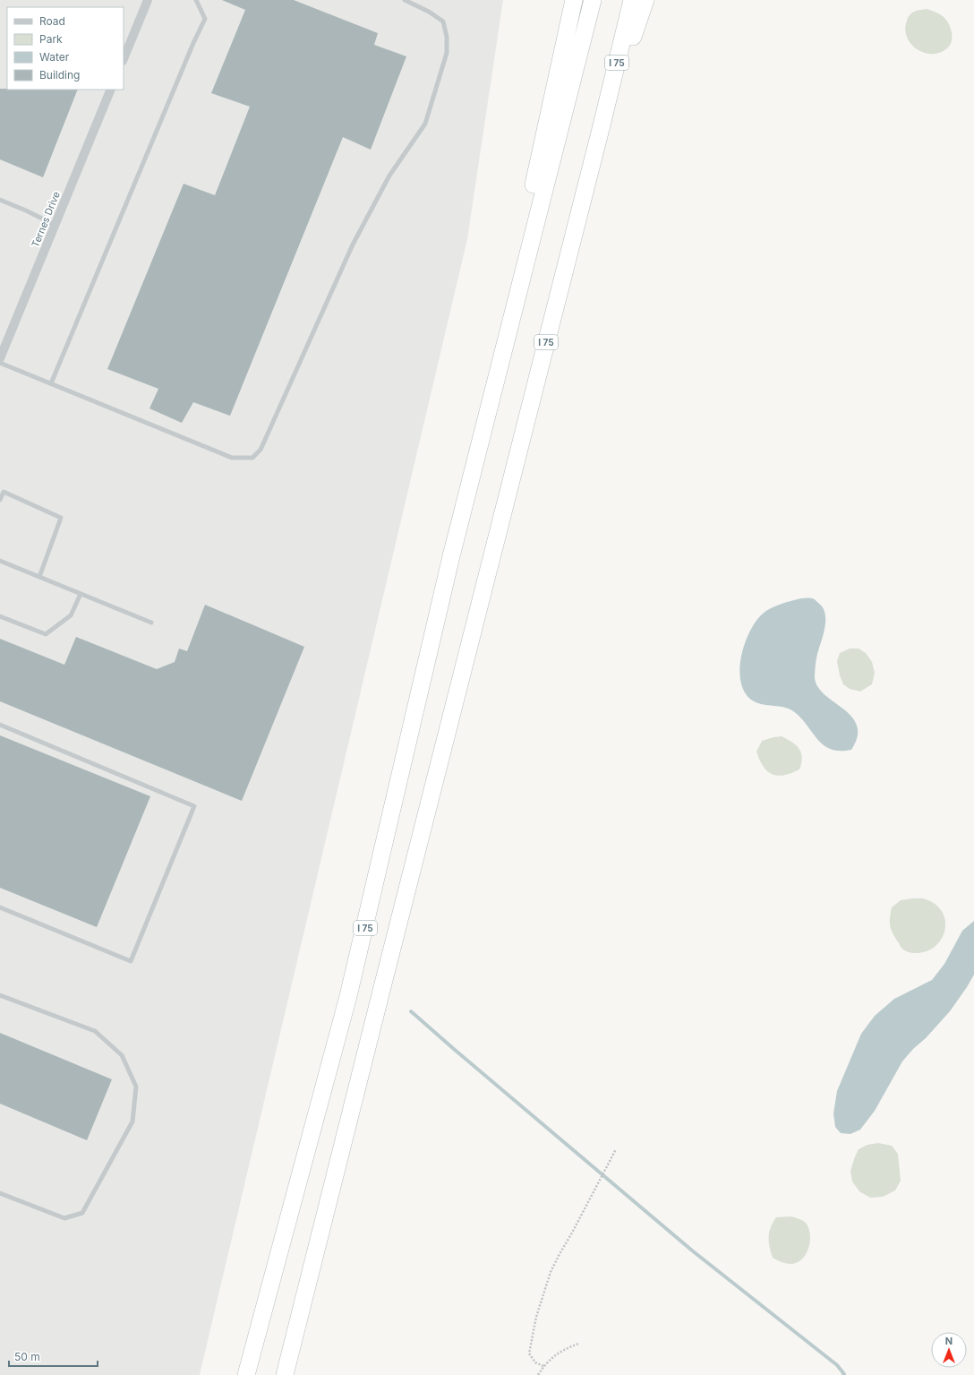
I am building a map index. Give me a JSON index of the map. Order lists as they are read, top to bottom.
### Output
{
  "streets": {
    "highway": ["I 75"],
    "street": ["Ternes Drive"]
  },
  "legend": [
    "Road",
    "Park",
    "Water",
    "Building"
  ],
  "scale_bar": "50 m",
  "north": "top"
}
